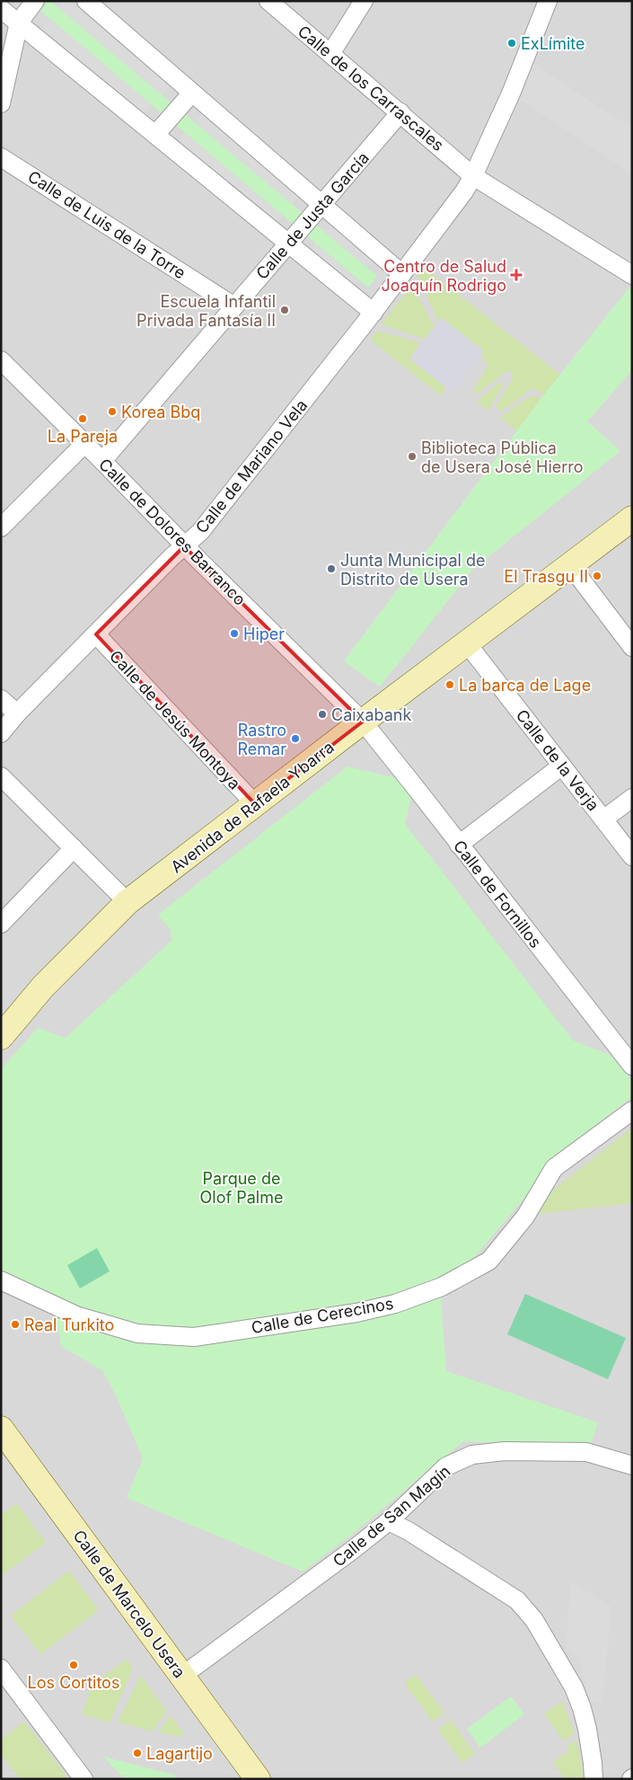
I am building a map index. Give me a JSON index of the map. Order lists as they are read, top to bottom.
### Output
{
  "streets": {
    "main road": ["Avenida de Rafaela Ybarra", "Calle de Marcelo Usera"],
    "street": [
      "Calle de los Carrascales",
      "Calle de Justa García",
      "Calle de Luis de la Torre",
      "Calle de Mariano Vela",
      "Calle de Dolores Barranco",
      "Calle de Jesús Montoya",
      "Calle de la Verja",
      "Calle de Fornillos",
      "Calle de Cerecinos",
      "Calle de San Magín"
    ]
  },
  "crossings": [
    ["Calle de los Carrascales", "Calle de Justa García"],
    ["Calle de los Carrascales", "Calle de Mariano Vela"],
    ["Calle de Justa García", "Calle de Luis de la Torre"],
    ["Calle de Justa García", "Calle de Dolores Barranco"],
    ["Calle de Mariano Vela", "Calle de Dolores Barranco"],
    ["Calle de Mariano Vela", "Calle de Jesús Montoya"],
    ["Calle de Dolores Barranco", "Avenida de Rafaela Ybarra"],
    ["Calle de Dolores Barranco", "Calle de Fornillos"],
    ["Calle de Jesús Montoya", "Avenida de Rafaela Ybarra"],
    ["Calle de la Verja", "Avenida de Rafaela Ybarra"],
    ["Avenida de Rafaela Ybarra", "Calle de Fornillos"],
    ["Calle de San Magín", "Calle de Marcelo Usera"]
  ],
  "parks": ["Parque de Olof Palme"],
  "places": {
    "other": [
      "ExLímite",
      "Escuela Infantil Privada Fantasía II",
      "Korea Bbq",
      "La Pareja",
      "Biblioteca Pública de Usera José Hierro",
      "Junta Municipal de Distrito de Usera",
      "El Trasgu II",
      "Hiper",
      "La barca de Lage",
      "Caixabank",
      "Rastro Remar",
      "Real Turkito",
      "Los Cortitos",
      "Lagartijo"
    ],
    "health": ["Centro de Salud Joaquín Rodrigo"]
  }
}
